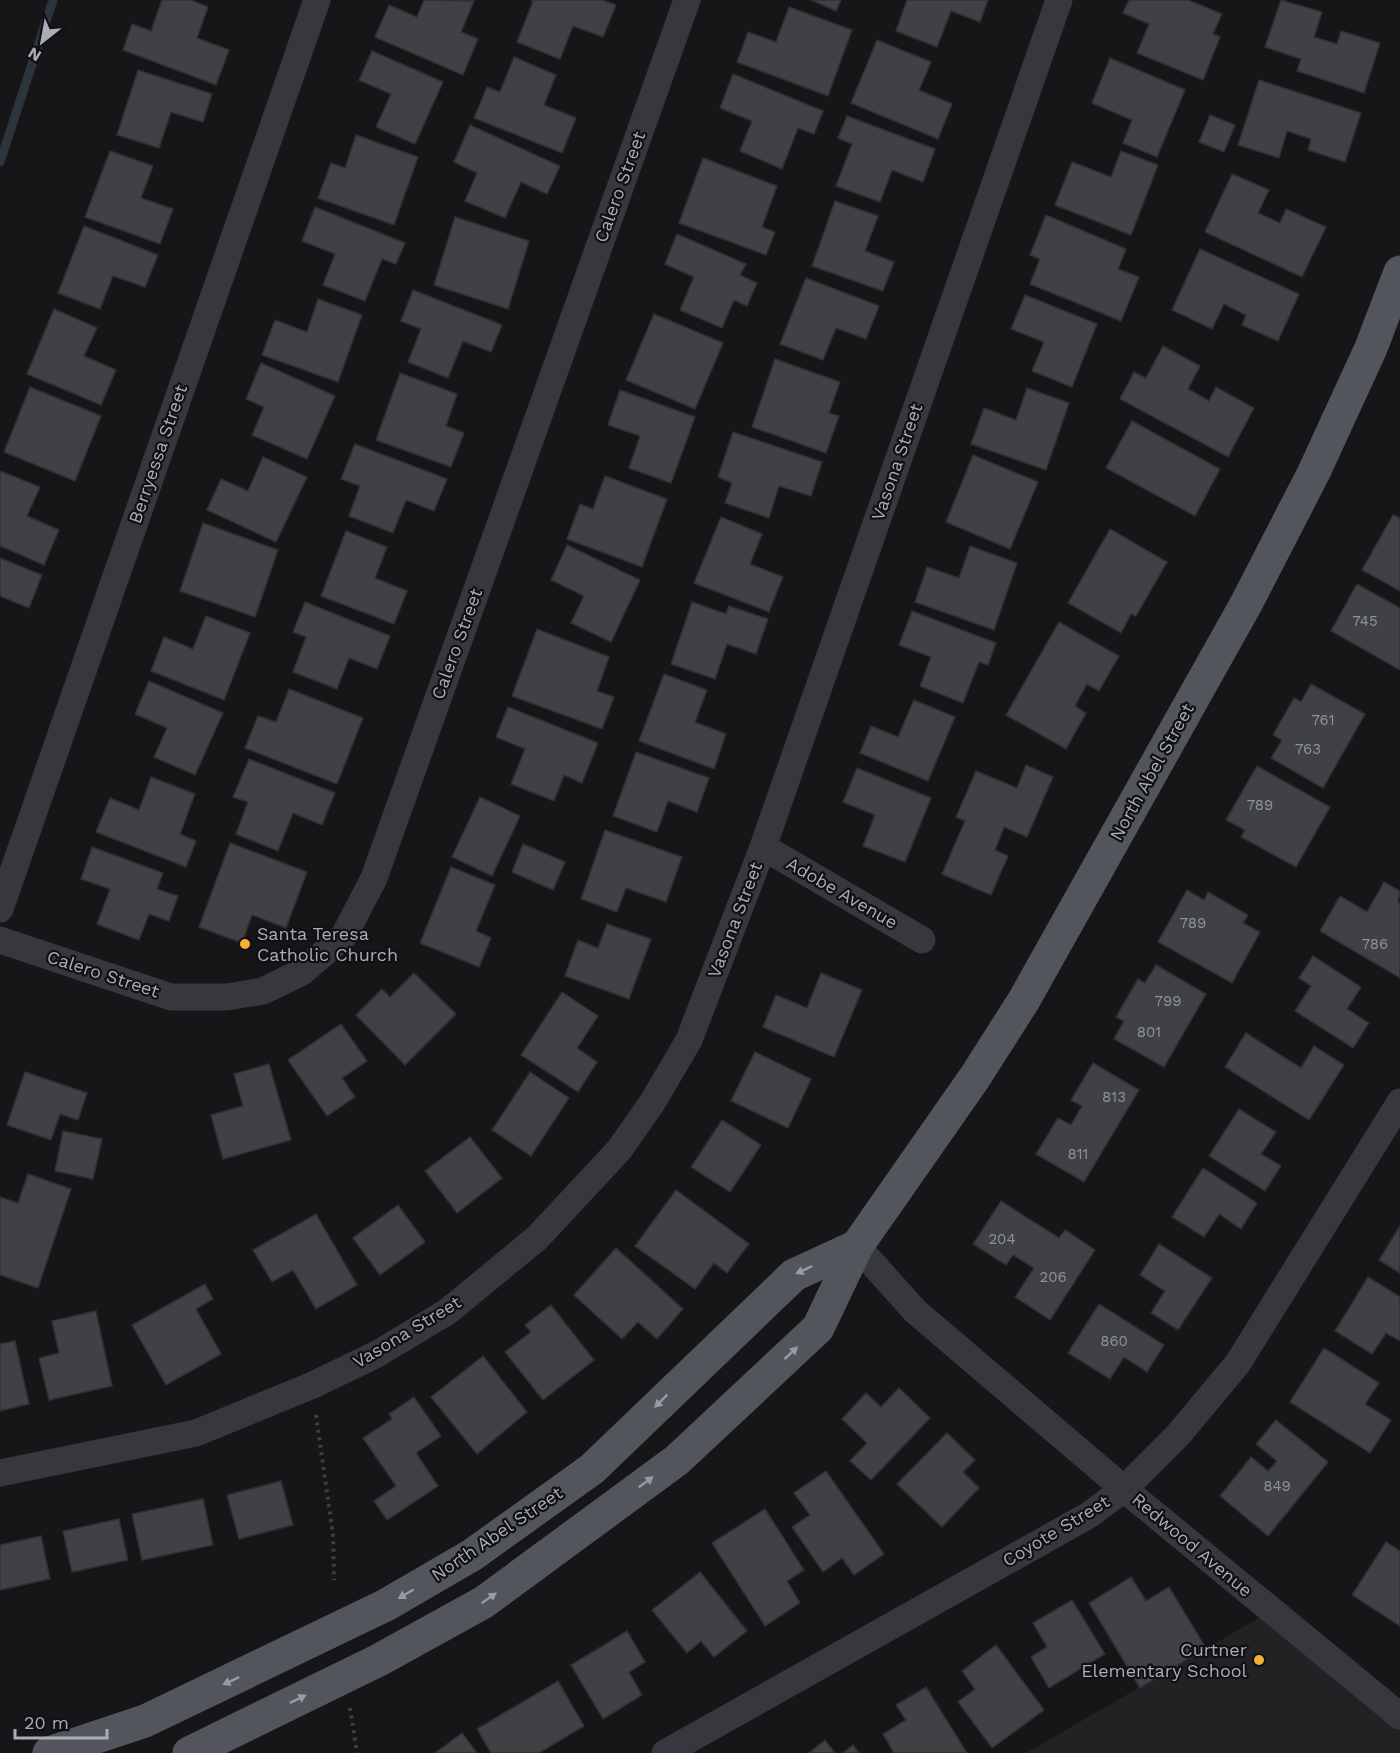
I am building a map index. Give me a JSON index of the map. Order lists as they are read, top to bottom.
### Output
{
  "streets": {
    "main road": ["North Abel Street"],
    "street": [
      "Calero Street",
      "Berryessa Street",
      "Vasona Street",
      "Adobe Avenue",
      "Coyote Street",
      "Redwood Avenue"
    ]
  },
  "crossings": [
    ["Vasona Street", "Adobe Avenue"],
    ["North Abel Street", "Redwood Avenue"],
    ["Coyote Street", "Redwood Avenue"]
  ],
  "places": ["Santa Teresa Catholic Church", "Curtner Elementary School"],
  "house_numbers": [
    "745",
    "761",
    "763",
    "789",
    "789",
    "786",
    "799",
    "801",
    "813",
    "811",
    "204",
    "206",
    "860",
    "849"
  ],
  "scale_bar": "20 m",
  "north": "bottom left"
}
